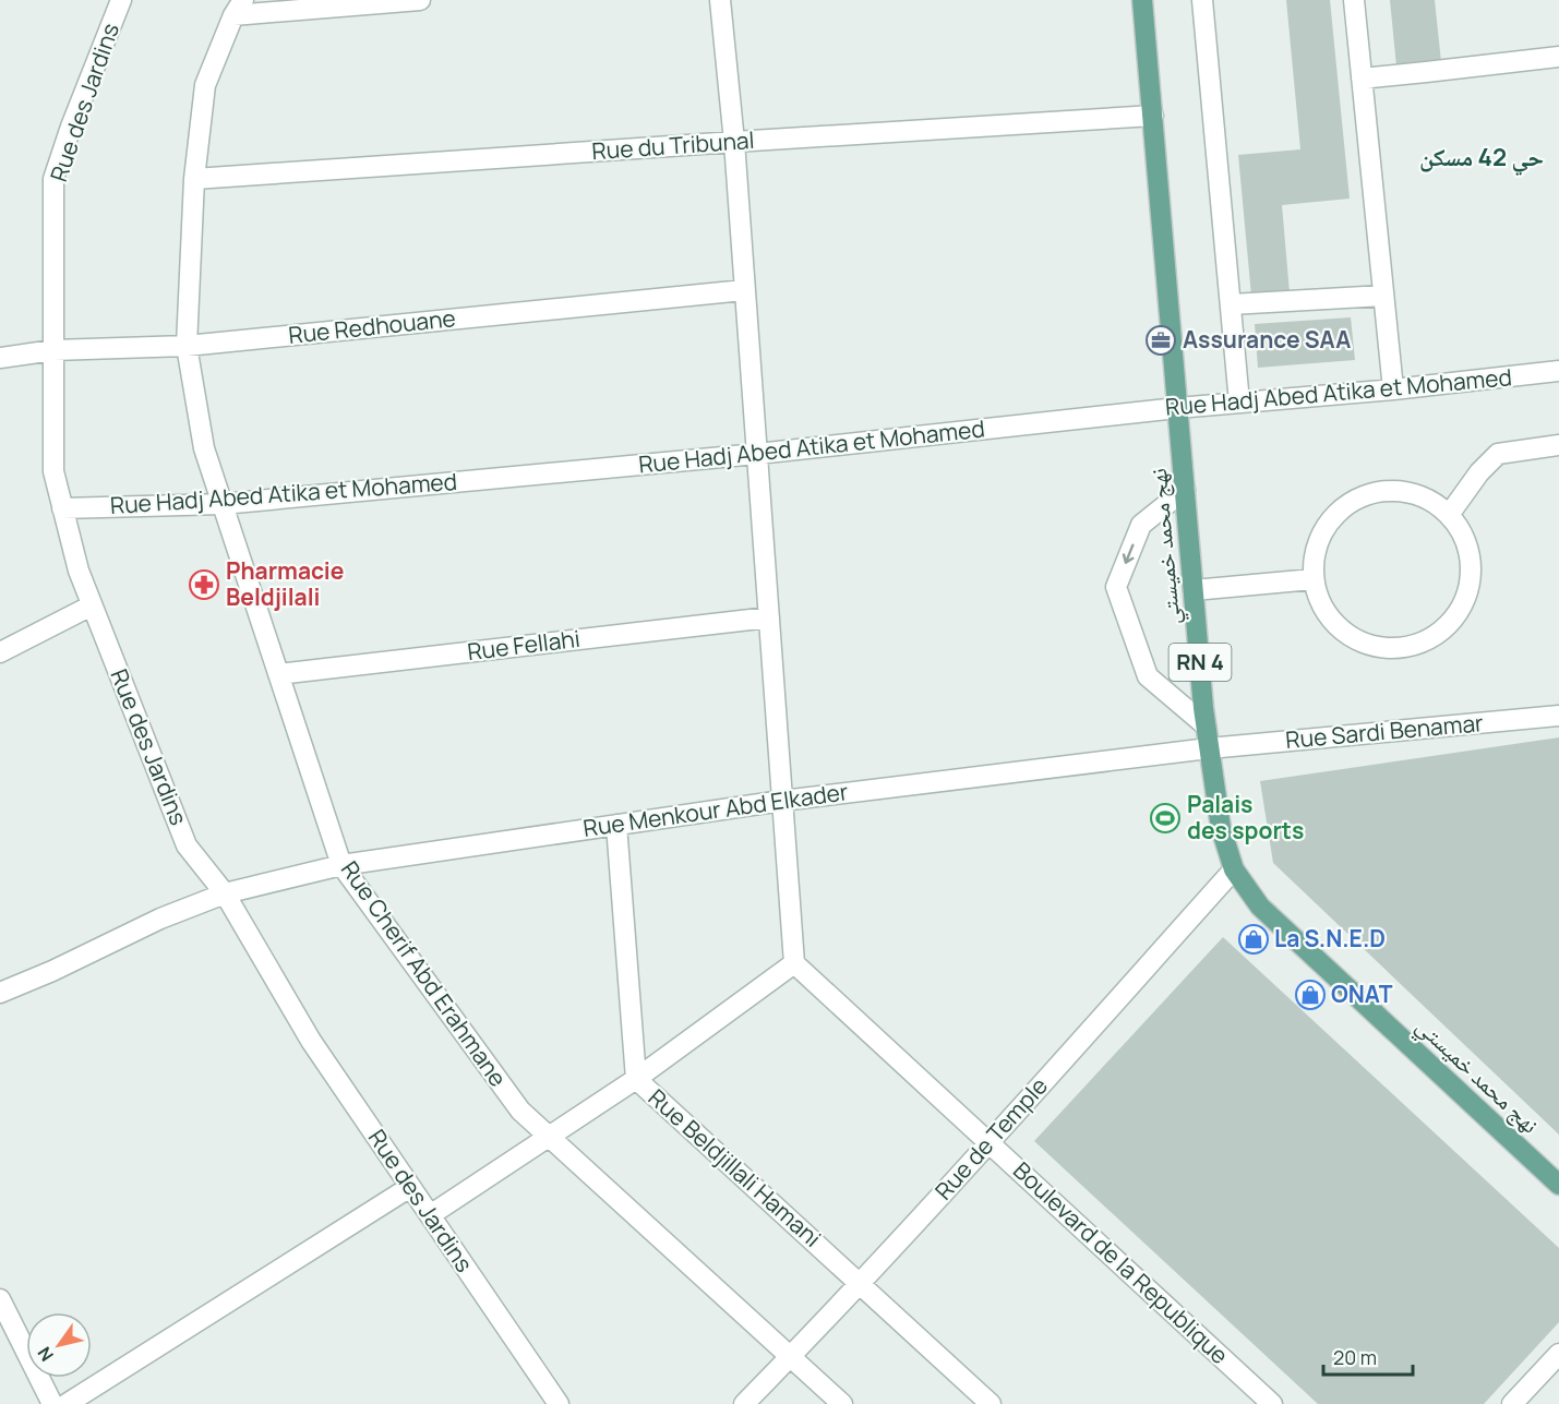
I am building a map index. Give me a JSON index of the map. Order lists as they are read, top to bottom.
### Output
{
  "streets": {
    "main road": ["نهج محمد خميستي", "RN 4"],
    "street": [
      "Rue des Jardins",
      "Rue du Tribunal",
      "Rue Redhouane",
      "Rue Hadj Abed Atika et Mohamed",
      "Rue Fellahi",
      "Rue Sardi Benamar",
      "Rue Menkour Abd Elkader",
      "Rue Cherif Abd Erahmane",
      "Rue de Temple",
      "Rue Beldjillali Hamani",
      "Boulevard de la Republique"
    ]
  },
  "crossings": [
    ["Rue des Jardins", "Rue Redhouane"],
    ["Rue des Jardins", "Rue Hadj Abed Atika et Mohamed"],
    ["Rue des Jardins", "Rue Menkour Abd Elkader"],
    ["Rue du Tribunal", "نهج محمد خميستي"],
    ["Rue du Tribunal", "Rue Cherif Abd Erahmane"],
    ["Rue Redhouane", "Rue Cherif Abd Erahmane"],
    ["Rue Hadj Abed Atika et Mohamed", "نهج محمد خميستي"],
    ["Rue Hadj Abed Atika et Mohamed", "Rue Cherif Abd Erahmane"],
    ["نهج محمد خميستي", "Rue Sardi Benamar"],
    ["نهج محمد خميستي", "Rue Menkour Abd Elkader"],
    ["نهج محمد خميستي", "Rue de Temple"],
    ["Rue Fellahi", "Rue Cherif Abd Erahmane"],
    ["Rue Sardi Benamar", "Rue Menkour Abd Elkader"],
    ["Rue Menkour Abd Elkader", "Rue Cherif Abd Erahmane"],
    ["Rue Menkour Abd Elkader", "Rue Beldjillali Hamani"],
    ["Rue Cherif Abd Erahmane", "Rue de Temple"],
    ["Rue de Temple", "Rue Beldjillali Hamani"],
    ["Rue de Temple", "Boulevard de la Republique"]
  ],
  "districts": ["حي 42 مسكن"],
  "places": {
    "office": ["Assurance SAA"],
    "pharmacy": ["Pharmacie Beldjilali"],
    "sports": ["Palais des sports"],
    "shop": ["La S.N.E.D", "ONAT"]
  },
  "scale_bar": "20 m",
  "north": "bottom left"
}
